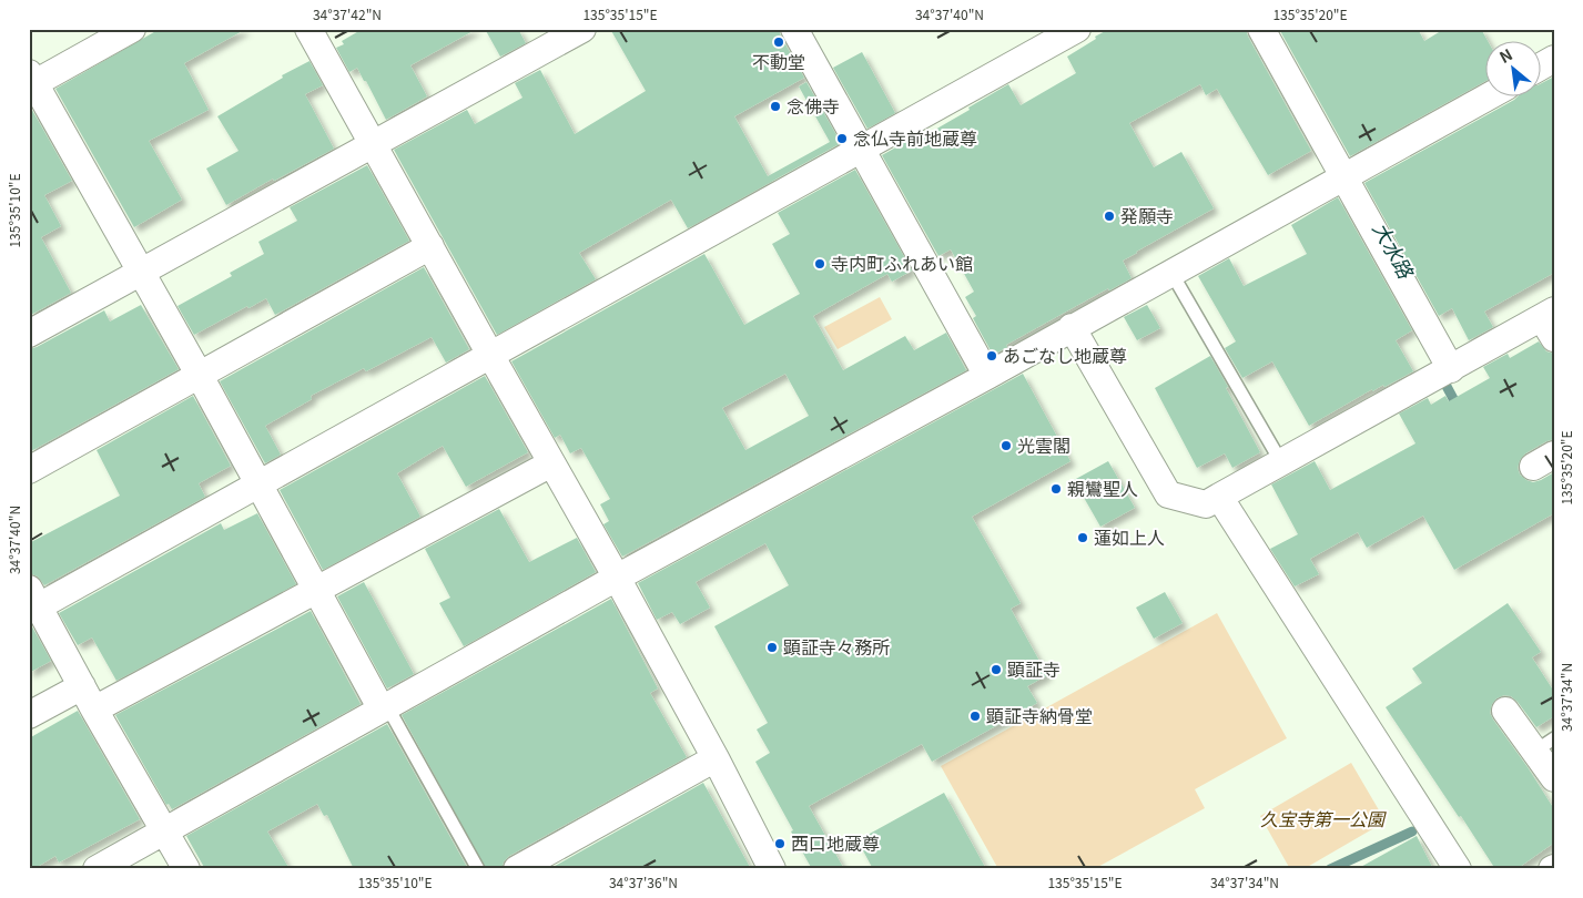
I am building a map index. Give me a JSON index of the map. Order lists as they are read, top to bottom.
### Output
{
  "water": ["大水路"],
  "parks": ["久宝寺第一公園"],
  "places": [
    "不動堂",
    "念佛寺",
    "念仏寺前地蔵尊",
    "発願寺",
    "寺内町ふれあい館",
    "あごなし地蔵尊",
    "光雲閣",
    "親鸞聖人",
    "蓮如上人",
    "顕証寺々務所",
    "顕証寺",
    "顕証寺納骨堂",
    "西口地蔵尊"
  ],
  "north": "top left",
  "coordinates": [
    "34°37'42\"N",
    "135°35'15\"E",
    "34°37'40\"N",
    "135°35'20\"E",
    "135°35'10\"E",
    "34°37'34\"N",
    "34°37'36\"N"
  ]
}
